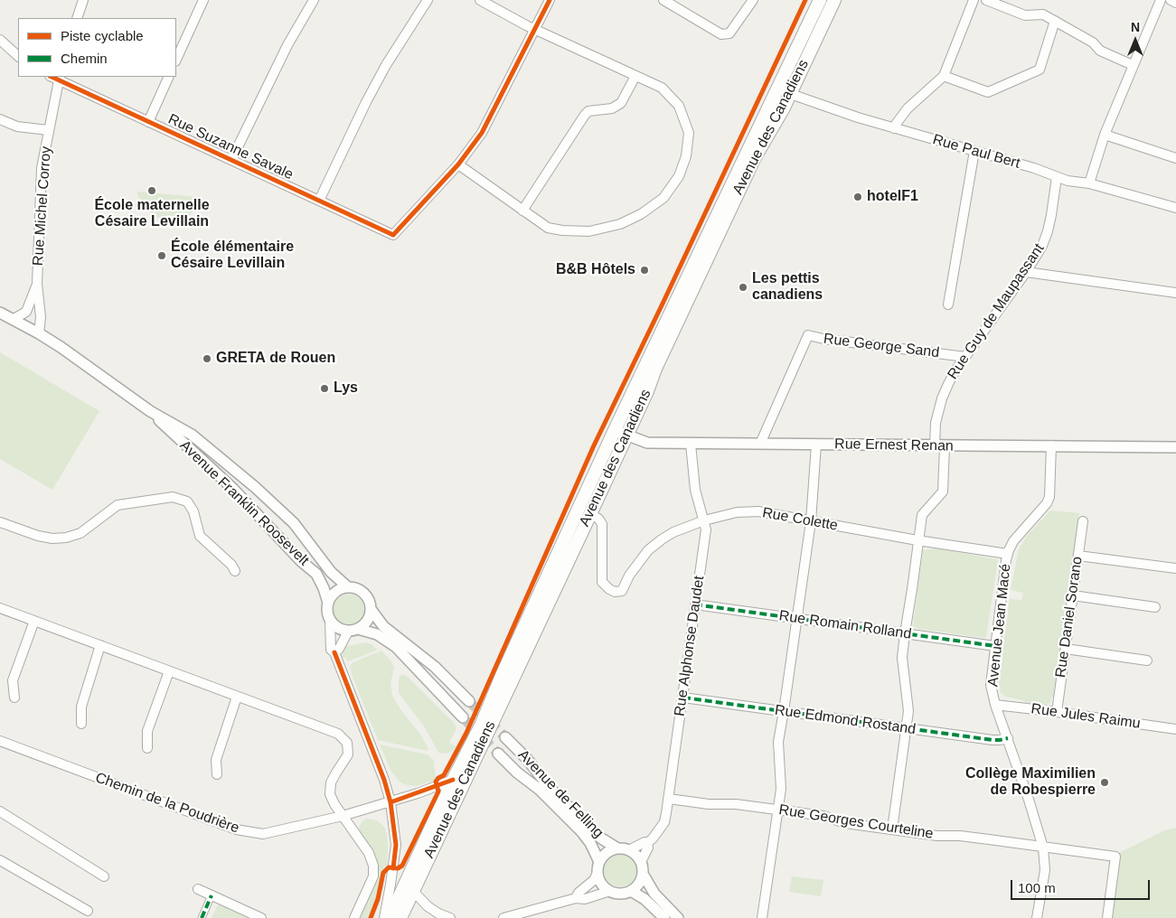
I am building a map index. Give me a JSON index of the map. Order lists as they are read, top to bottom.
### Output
{
  "streets": {
    "main road": ["Avenue des Canadiens"],
    "street": [
      "Rue Suzanne Savale",
      "Rue Paul Bert",
      "Rue Michel Corroy",
      "Rue Guy de Maupassant",
      "Rue George Sand",
      "Rue Ernest Renan",
      "Avenue Franklin Roosevelt",
      "Rue Colette",
      "Rue Daniel Sorano",
      "Rue Romain Rolland",
      "Avenue Jean Macé",
      "Rue Alphonse Daudet",
      "Rue Jules Raimu",
      "Rue Edmond Rostand",
      "Avenue de Felling",
      "Chemin de la Poudrière",
      "Rue Georges Courteline"
    ]
  },
  "crossings": [
    ["Avenue des Canadiens", "Rue Paul Bert"],
    ["Avenue des Canadiens", "Rue Ernest Renan"],
    ["Avenue des Canadiens", "Rue Colette"],
    ["Avenue des Canadiens", "Chemin de la Poudrière"],
    ["Rue Suzanne Savale", "Rue Michel Corroy"],
    ["Rue Paul Bert", "Rue Guy de Maupassant"],
    ["Rue Michel Corroy", "Avenue Franklin Roosevelt"],
    ["Rue Guy de Maupassant", "Rue George Sand"],
    ["Rue Guy de Maupassant", "Rue Ernest Renan"],
    ["Rue Guy de Maupassant", "Rue Colette"],
    ["Rue Guy de Maupassant", "Rue Romain Rolland"],
    ["Rue Guy de Maupassant", "Rue Edmond Rostand"],
    ["Rue Guy de Maupassant", "Rue Georges Courteline"],
    ["Rue George Sand", "Rue Ernest Renan"],
    ["Rue Ernest Renan", "Avenue Jean Macé"],
    ["Rue Ernest Renan", "Rue Alphonse Daudet"],
    ["Rue Colette", "Avenue Jean Macé"],
    ["Rue Colette", "Rue Alphonse Daudet"],
    ["Rue Daniel Sorano", "Rue Jules Raimu"],
    ["Rue Romain Rolland", "Avenue Jean Macé"],
    ["Rue Romain Rolland", "Rue Alphonse Daudet"],
    ["Avenue Jean Macé", "Rue Jules Raimu"],
    ["Avenue Jean Macé", "Rue Edmond Rostand"],
    ["Avenue Jean Macé", "Rue Georges Courteline"],
    ["Rue Alphonse Daudet", "Rue Edmond Rostand"],
    ["Rue Alphonse Daudet", "Avenue de Felling"],
    ["Rue Alphonse Daudet", "Rue Georges Courteline"]
  ],
  "places": [
    "École maternelle Césaire Levillain",
    "hotelF1",
    "École élémentaire Césaire Levillain",
    "B&B Hôtels",
    "Les pettis canadiens",
    "GRETA de Rouen",
    "Lys",
    "Collège Maximilien de Robespierre"
  ],
  "legend": ["Piste cyclable", "Chemin"],
  "scale_bar": "100 m",
  "north": "top"
}
